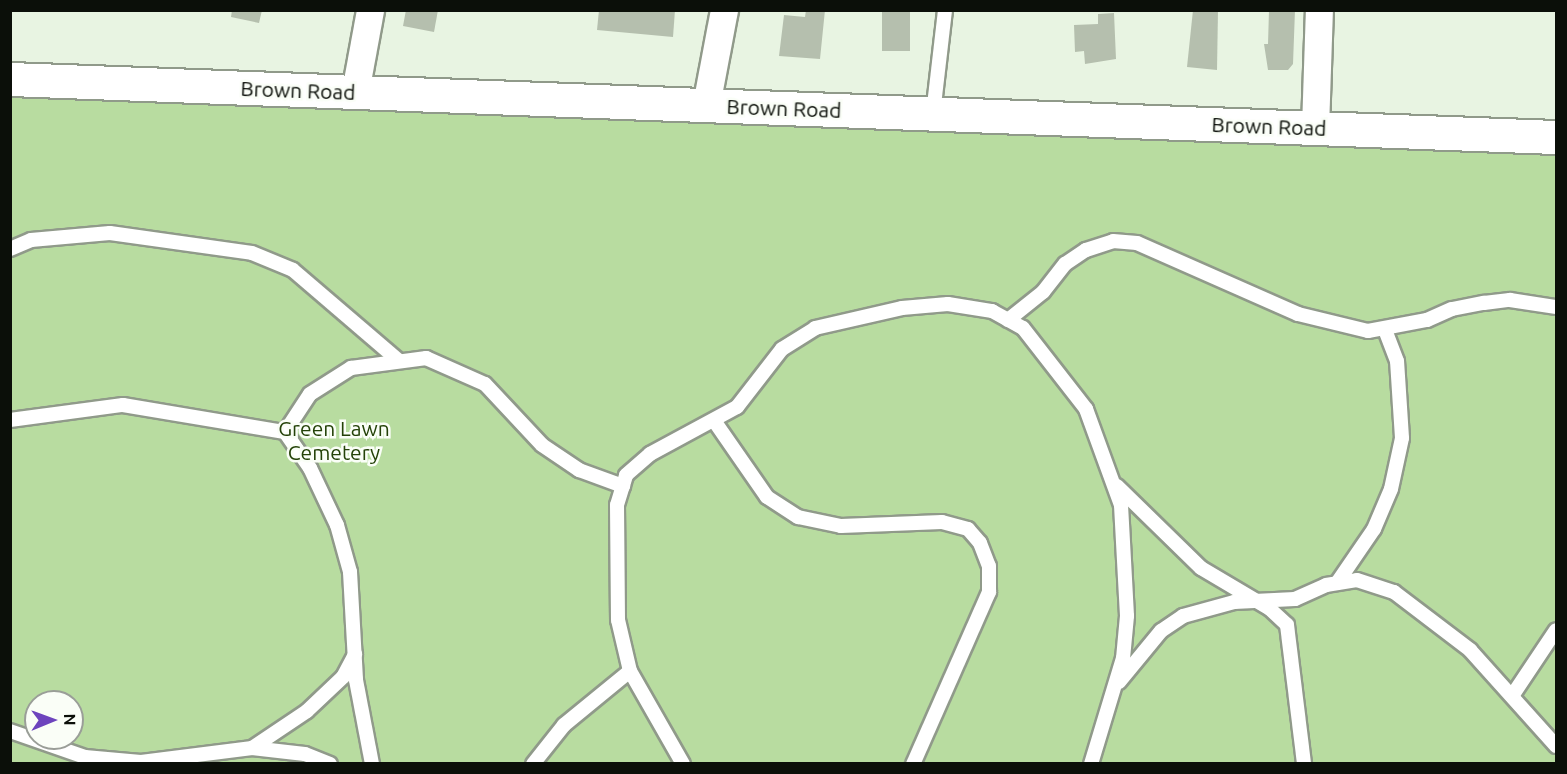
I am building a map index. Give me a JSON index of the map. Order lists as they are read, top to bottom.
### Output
{
  "streets": {
    "main road": ["Brown Road"]
  },
  "parks": ["Green Lawn Cemetery"],
  "north": "right"
}
